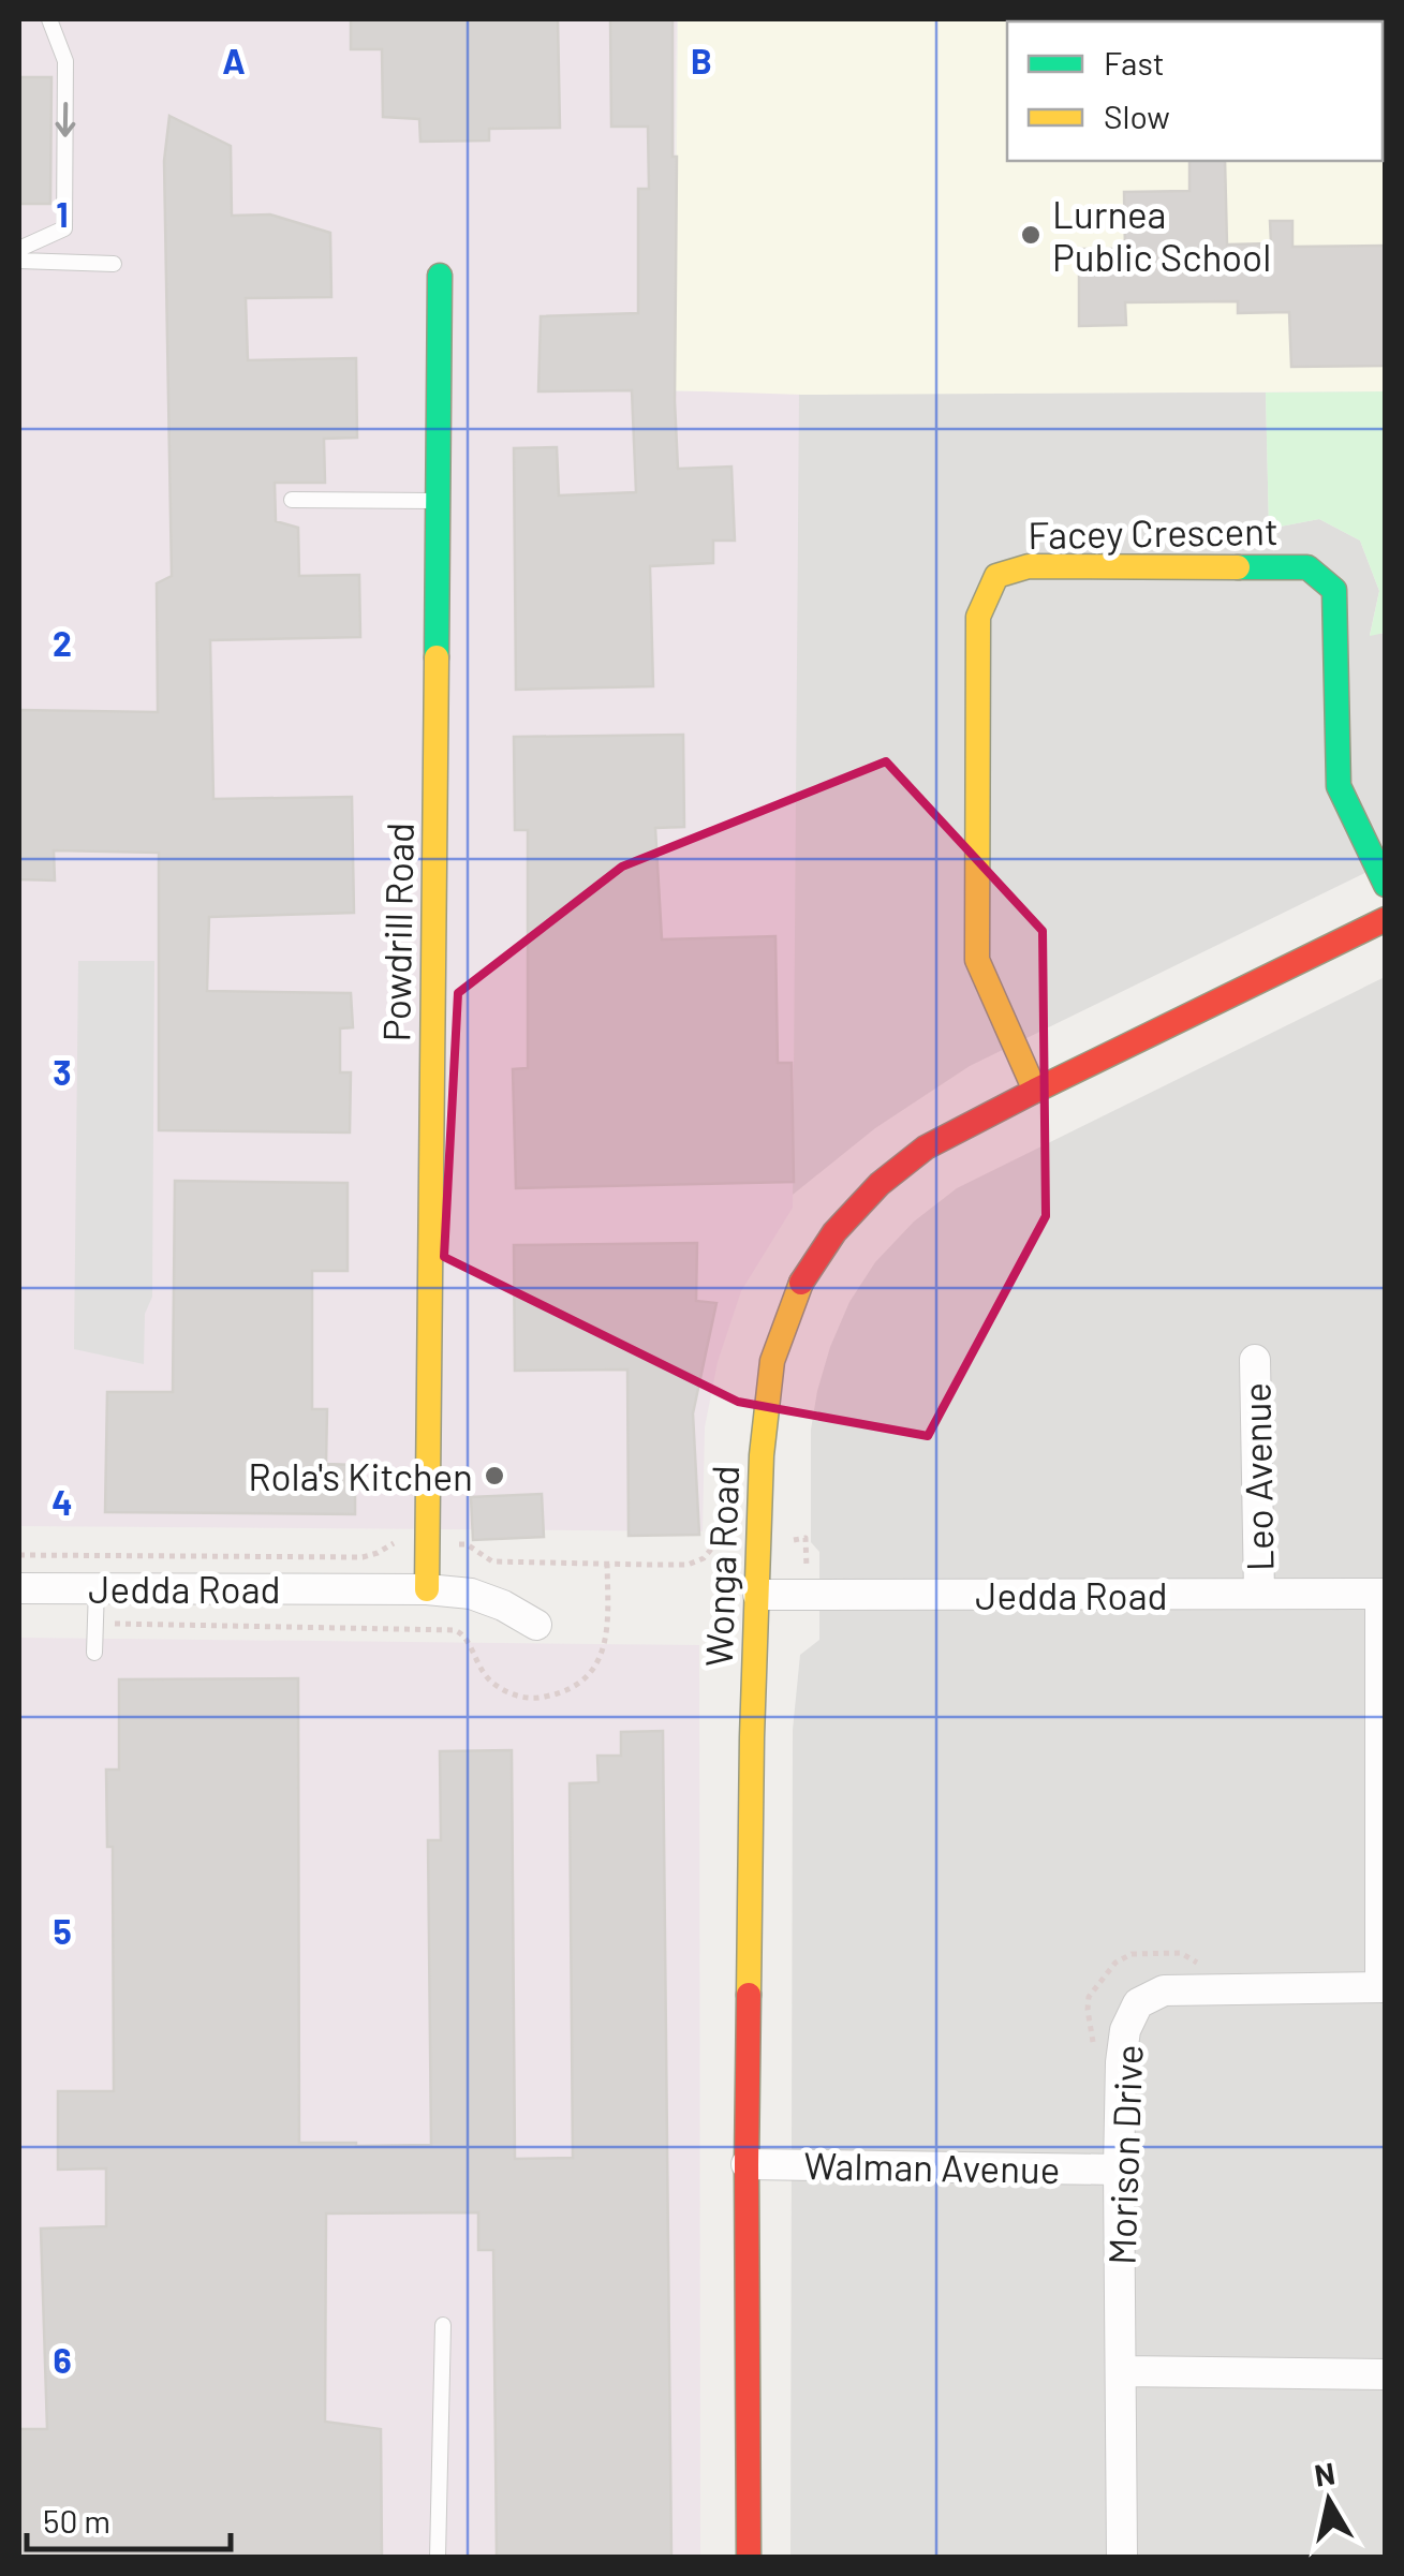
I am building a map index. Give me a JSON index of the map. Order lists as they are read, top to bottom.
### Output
{
  "streets": {
    "street": [
      "Facey Crescent",
      "Powdrill Road",
      "Leo Avenue",
      "Wonga Road",
      "Jedda Road",
      "Morison Drive",
      "Walman Avenue"
    ]
  },
  "crossings": [
    ["Facey Crescent", "Wonga Road"],
    ["Powdrill Road", "Jedda Road"],
    ["Leo Avenue", "Jedda Road"],
    ["Wonga Road", "Jedda Road"],
    ["Wonga Road", "Walman Avenue"],
    ["Morison Drive", "Walman Avenue"]
  ],
  "places": ["Lurnea Public School", "Rola's Kitchen"],
  "legend": ["Fast", "Slow"],
  "scale_bar": "50 m",
  "north": "top",
  "grid": {
    "columns": ["A", "B"],
    "rows": [
      "1",
      "2",
      "3",
      "4",
      "5",
      "6"
    ]
  }
}
